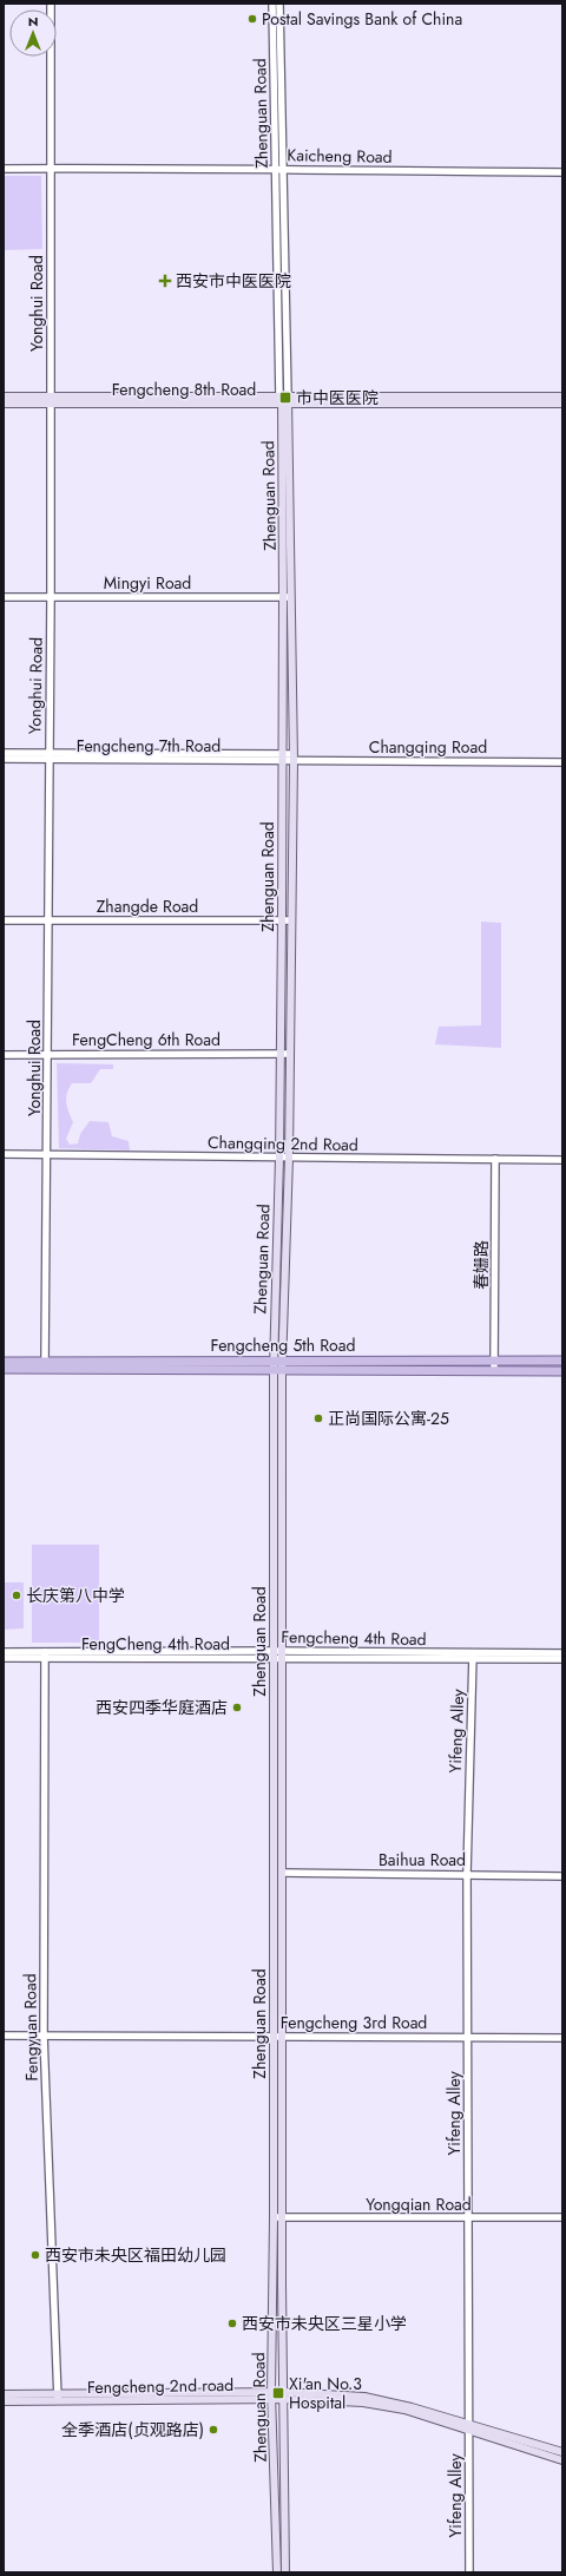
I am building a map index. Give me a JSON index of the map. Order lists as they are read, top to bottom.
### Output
{
  "streets": {
    "main road": [
      "Zhenguan Road",
      "Fengcheng 8th Road",
      "Fengcheng 5th Road",
      "Fengcheng 2nd road"
    ],
    "street": [
      "Kaicheng Road",
      "Yonghui Road",
      "Mingyi Road",
      "Fengcheng 7th Road",
      "Changqing Road",
      "Zhangde Road",
      "FengCheng 6th Road",
      "Changqing 2nd Road",
      "春姗路",
      "Fengcheng 4th Road",
      "FengCheng 4th Road",
      "Yifeng Alley",
      "Baihua Road",
      "Fengcheng 3rd Road",
      "Fengyuan Road",
      "Yongqian Road"
    ]
  },
  "crossings": [
    ["Zhenguan Road", "Kaicheng Road"],
    ["Zhenguan Road", "Fengcheng 8th Road"],
    ["Zhenguan Road", "Mingyi Road"],
    ["Zhenguan Road", "Fengcheng 7th Road"],
    ["Zhenguan Road", "Changqing Road"],
    ["Zhenguan Road", "Zhangde Road"],
    ["Zhenguan Road", "FengCheng 6th Road"],
    ["Zhenguan Road", "Changqing 2nd Road"],
    ["Zhenguan Road", "Fengcheng 5th Road"],
    ["Zhenguan Road", "Fengcheng 4th Road"],
    ["Zhenguan Road", "FengCheng 4th Road"],
    ["Zhenguan Road", "Baihua Road"],
    ["Zhenguan Road", "Fengcheng 3rd Road"],
    ["Zhenguan Road", "Yongqian Road"],
    ["Zhenguan Road", "Fengcheng 2nd road"],
    ["Kaicheng Road", "Yonghui Road"],
    ["Yonghui Road", "Fengcheng 8th Road"],
    ["Yonghui Road", "Mingyi Road"],
    ["Yonghui Road", "Fengcheng 7th Road"],
    ["Yonghui Road", "Zhangde Road"],
    ["Yonghui Road", "FengCheng 6th Road"],
    ["Yonghui Road", "Changqing 2nd Road"],
    ["Yonghui Road", "Fengcheng 5th Road"],
    ["Fengcheng 7th Road", "Changqing Road"],
    ["Changqing 2nd Road", "春姗路"],
    ["春姗路", "Fengcheng 5th Road"],
    ["Fengcheng 4th Road", "FengCheng 4th Road"],
    ["Fengcheng 4th Road", "Yifeng Alley"],
    ["Fengcheng 4th Road", "Fengyuan Road"],
    ["FengCheng 4th Road", "Yifeng Alley"],
    ["FengCheng 4th Road", "Fengyuan Road"],
    ["Yifeng Alley", "Baihua Road"],
    ["Yifeng Alley", "Fengcheng 3rd Road"],
    ["Yifeng Alley", "Yongqian Road"],
    ["Yifeng Alley", "Fengcheng 2nd road"],
    ["Fengcheng 3rd Road", "Fengyuan Road"],
    ["Fengyuan Road", "Fengcheng 2nd road"]
  ],
  "places": {
    "other": [
      "Postal Savings Bank of China",
      "正尚国际公寓-25",
      "长庆第八中学",
      "西安四季华庭酒店",
      "西安市未央区福田幼儿园",
      "西安市未央区三星小学",
      "全季酒店(贞观路店)"
    ],
    "health": ["西安市中医医院"],
    "transit": ["市中医医院", "Xi'an No.3 Hospital"]
  },
  "north": "top"
}
